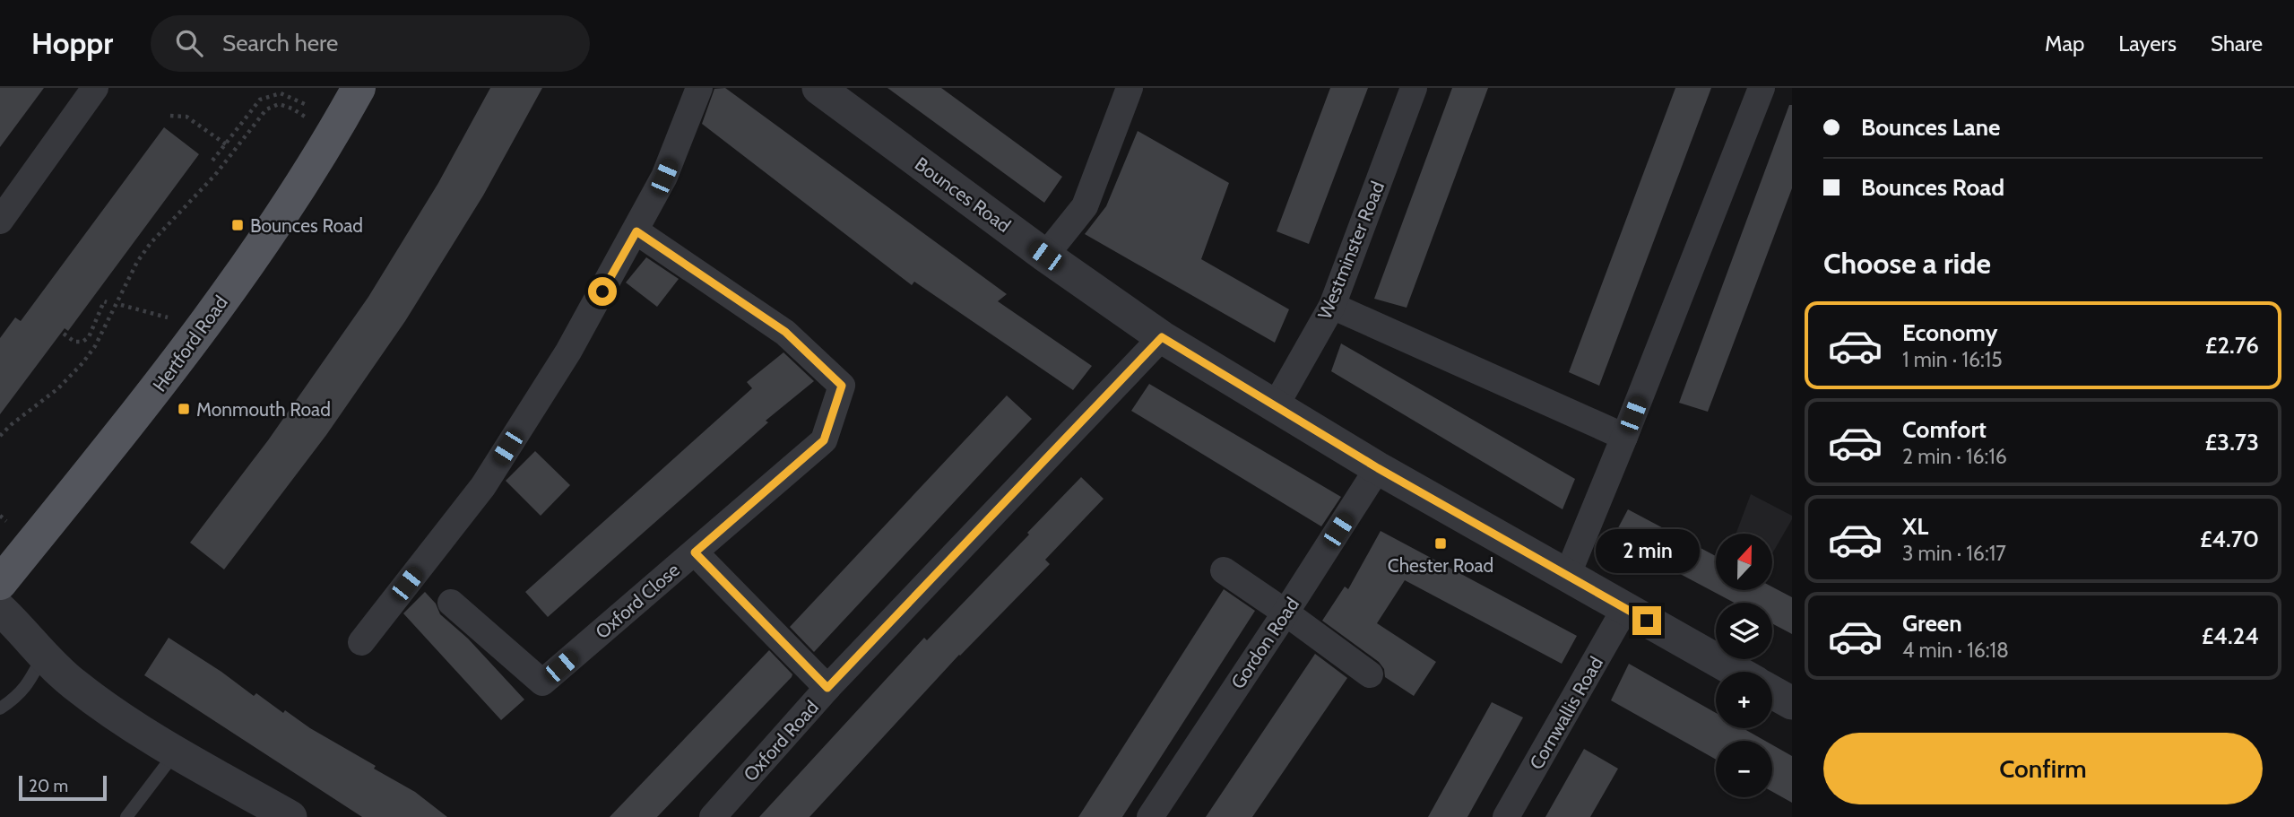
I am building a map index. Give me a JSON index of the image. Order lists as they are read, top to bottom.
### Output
{
  "streets": {
    "main road": ["Hertford Road"],
    "street": [
      "Bounces Road",
      "Westminster Road",
      "Oxford Close",
      "Gordon Road",
      "Cornwallis Road",
      "Oxford Road"
    ]
  },
  "crossings": [
    ["Bounces Road", "Westminster Road"],
    ["Bounces Road", "Gordon Road"],
    ["Bounces Road", "Cornwallis Road"],
    ["Bounces Road", "Oxford Road"]
  ],
  "places": {
    "transit": ["Bounces Road", "Monmouth Road", "Chester Road"]
  },
  "scale_bar": "20 m",
  "north": "top",
  "page": {
    "header": "Hoppr",
    "search": "Search here",
    "nav": ["Map", "Layers", "Share"],
    "banner": ["Bounces Lane", "Bounces Road"],
    "heading": "Choose a ride",
    "list": [
      {
        "name": "Economy",
        "note": "1 min · 16:15",
        "value": "£2.76"
      },
      {
        "name": "Comfort",
        "note": "2 min · 16:16",
        "value": "£3.73"
      },
      {
        "name": "XL",
        "note": "3 min · 16:17",
        "value": "£4.70"
      },
      {
        "name": "Green",
        "note": "4 min · 16:18",
        "value": "£4.24"
      }
    ],
    "bubble": "2 min",
    "map_buttons": ["+", "−"],
    "buttons": "Confirm",
    "scale": "20 m"
  }
}
